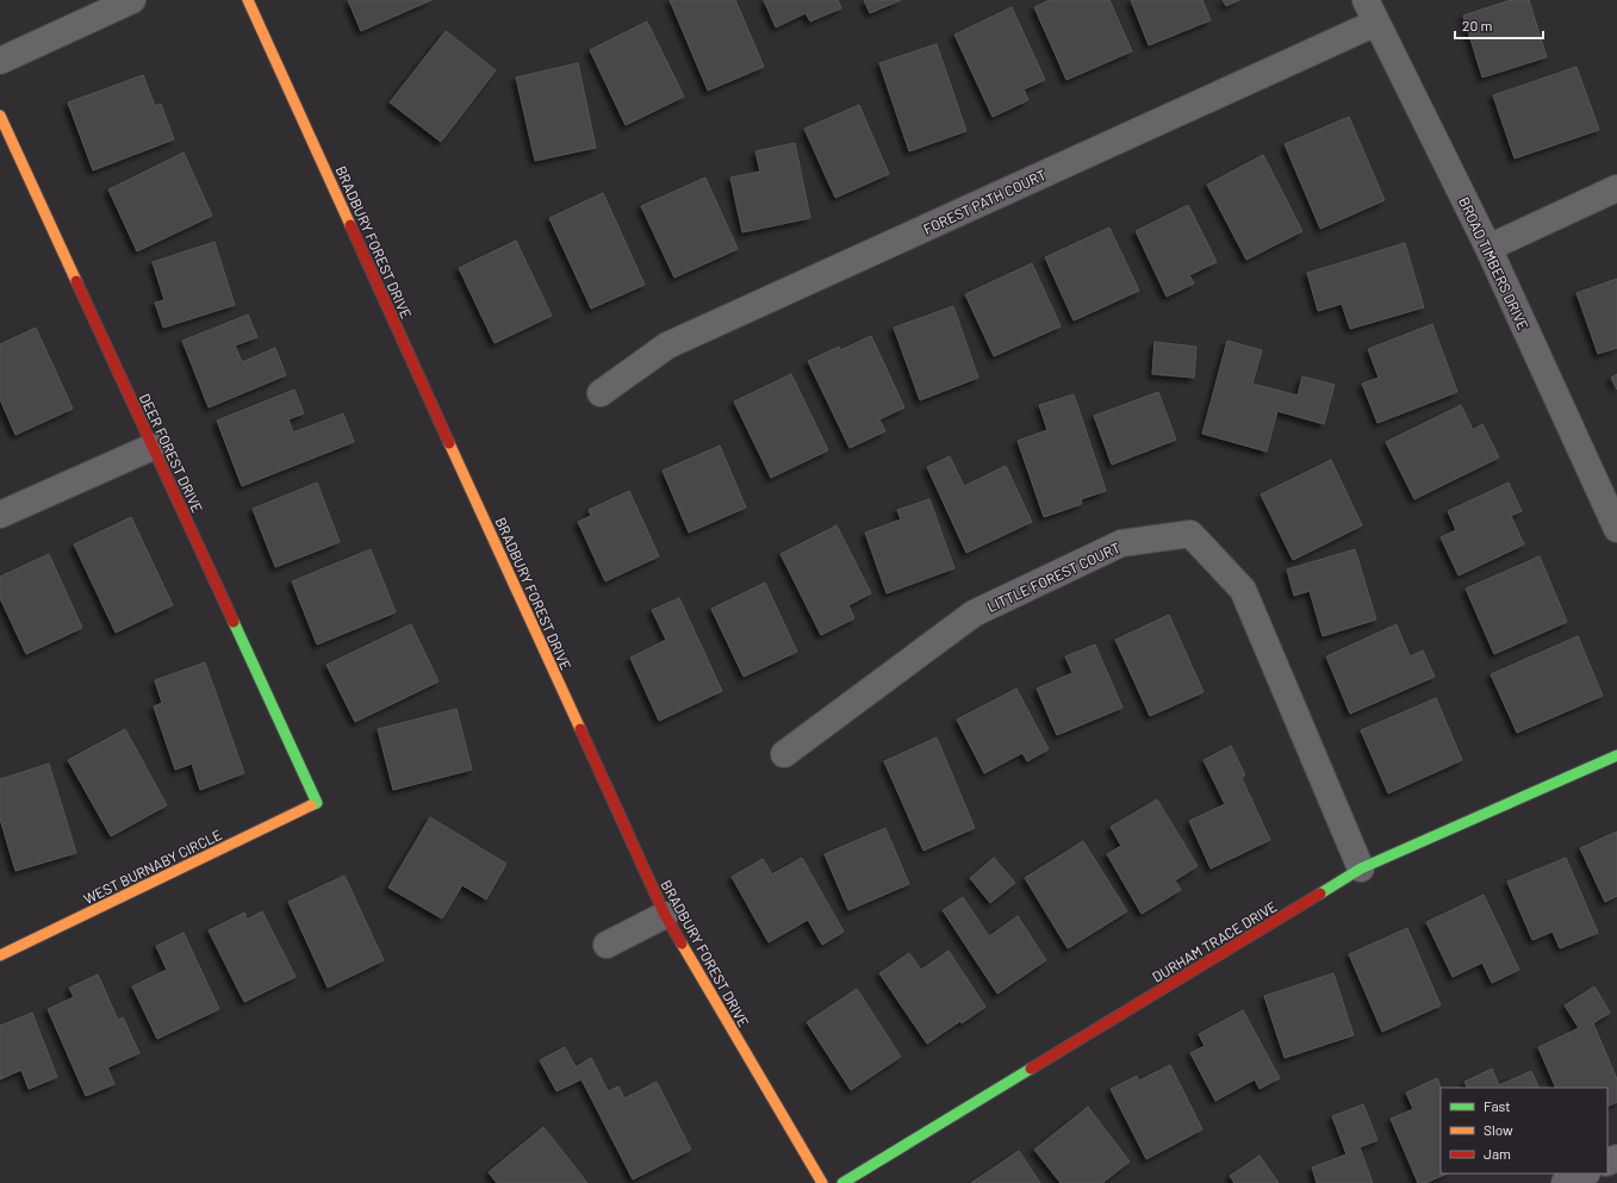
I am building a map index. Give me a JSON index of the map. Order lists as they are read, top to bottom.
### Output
{
  "streets": {
    "street": [
      "FOREST PATH COURT",
      "BRADBURY FOREST DRIVE",
      "BROAD TIMBERS DRIVE",
      "DEER FOREST DRIVE",
      "LITTLE FOREST COURT",
      "WEST BURNABY CIRCLE",
      "DURHAM TRACE DRIVE"
    ]
  },
  "crossings": [
    ["FOREST PATH COURT", "BROAD TIMBERS DRIVE"],
    ["DEER FOREST DRIVE", "WEST BURNABY CIRCLE"],
    ["LITTLE FOREST COURT", "DURHAM TRACE DRIVE"]
  ],
  "legend": ["Fast", "Slow", "Jam"],
  "scale_bar": "20 m"
}
